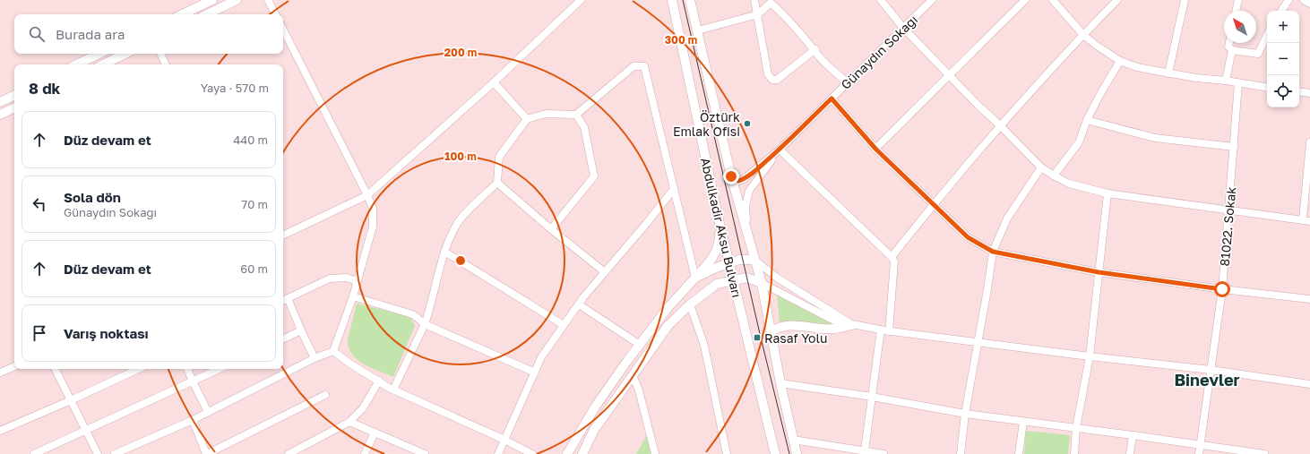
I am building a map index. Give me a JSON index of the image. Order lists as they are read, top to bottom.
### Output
{
  "streets": {
    "main road": ["Abdulkadir Aksu Bulvarı"],
    "street": ["Günaydın Sokağı", "81022. Sokak"]
  },
  "districts": ["Binevler"],
  "places": {
    "other": ["Öztürk Emlak Ofisi"],
    "transit": ["Rasaf Yolu"]
  },
  "north": "top left",
  "page": {
    "map_buttons": ["+", "−"],
    "search": "Burada ara",
    "heading": ["8 dk", "Yaya · 570 m"],
    "list": [
      ["Düz devam et", "440 m"],
      ["Sola dön", "Günaydın Sokağı", "70 m"],
      ["Düz devam et", "60 m"],
      "Varış noktası"
    ]
  },
  "rings": ["300 m", "200 m", "100 m"]
}
